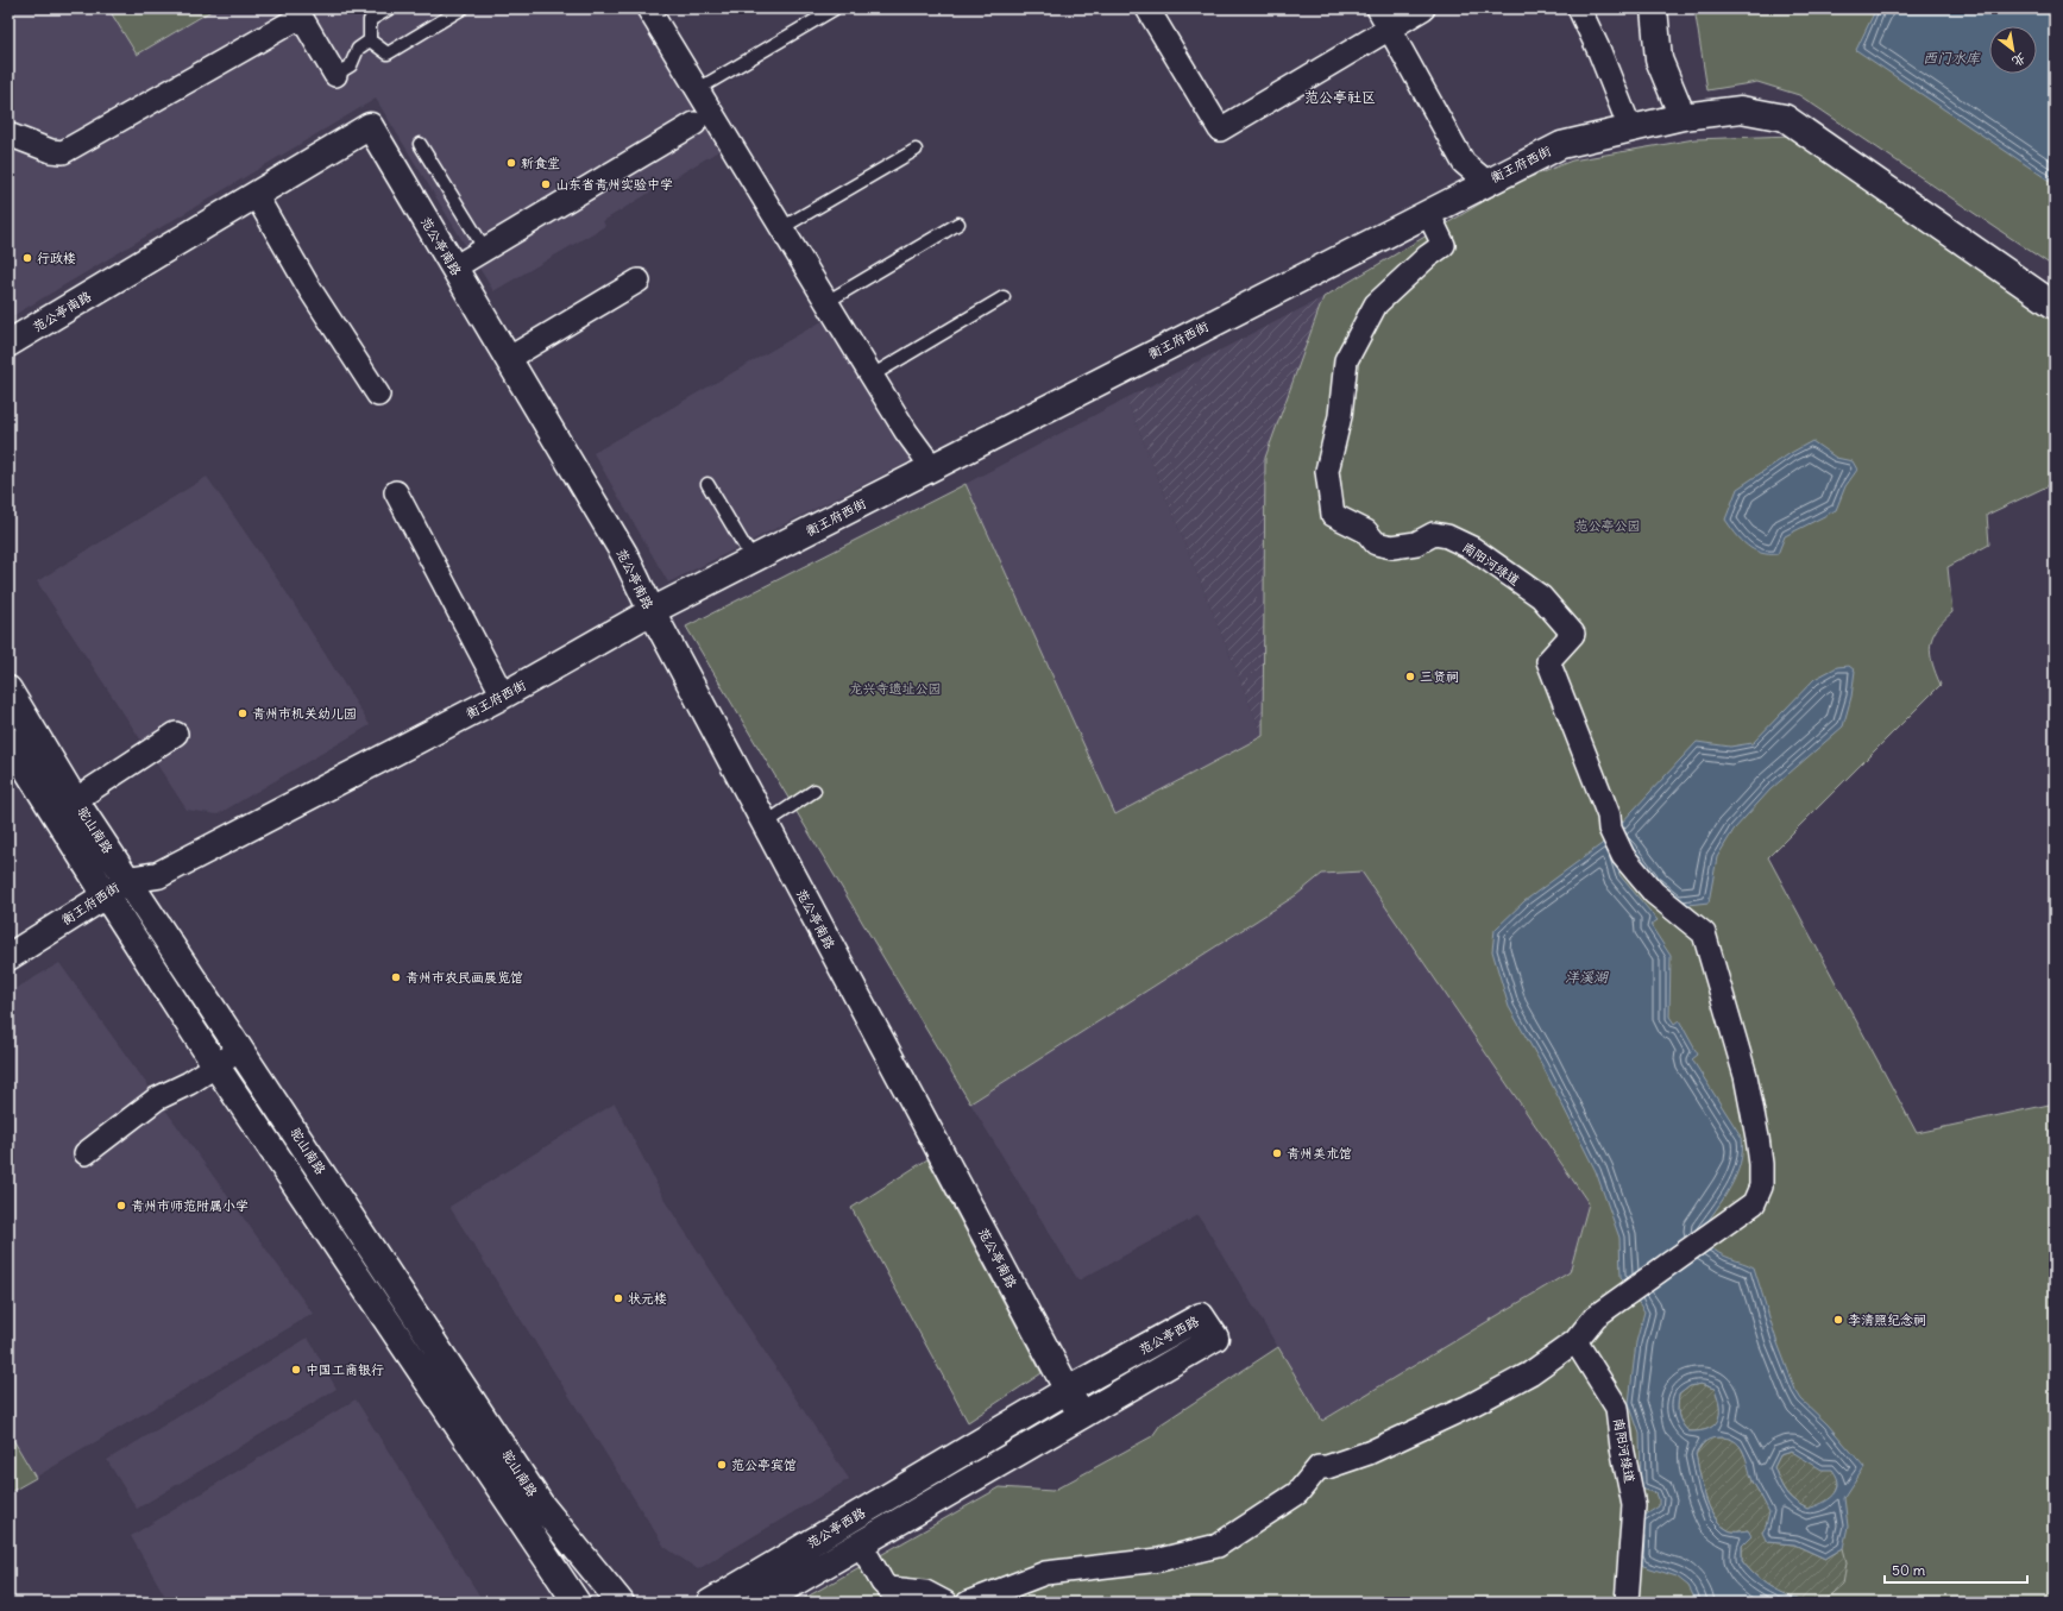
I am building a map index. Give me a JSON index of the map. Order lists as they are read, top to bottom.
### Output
{
  "streets": {
    "street": [
      "衡王府西街",
      "范公亭南路",
      "南阳河绿道",
      "驼山南路",
      "范公亭西路"
    ]
  },
  "crossings": [
    ["衡王府西街", "范公亭南路"],
    ["衡王府西街", "南阳河绿道"],
    ["衡王府西街", "驼山南路"],
    ["范公亭南路", "范公亭西路"]
  ],
  "districts": ["范公亭社区"],
  "water": ["西门水库", "洋溪湖"],
  "parks": ["范公亭公园", "龙兴寺遗址公园"],
  "places": [
    "新食堂",
    "山东省青州实验中学",
    "行政楼",
    "三贤祠",
    "青州市机关幼儿园",
    "青州市农民画展览馆",
    "青州美术馆",
    "青州市师范附属小学",
    "状元楼",
    "李清照纪念祠",
    "中国工商银行",
    "范公亭宾馆"
  ],
  "scale_bar": "50 m",
  "north": "bottom right"
}
